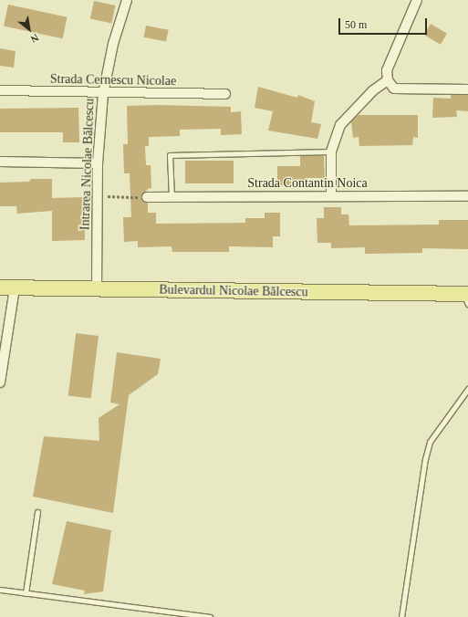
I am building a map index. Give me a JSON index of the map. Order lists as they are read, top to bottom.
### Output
{
  "streets": {
    "main road": ["Bulevardul Nicolae Bălcescu"],
    "street": ["Strada Cernescu Nicolae", "Intrarea Nicolae Bălcescu", "Strada Contantin Noica"]
  },
  "crossings": [
    ["Strada Cernescu Nicolae", "Intrarea Nicolae Bălcescu"],
    ["Intrarea Nicolae Bălcescu", "Bulevardul Nicolae Bălcescu"]
  ],
  "scale_bar": "50 m",
  "north": "bottom right"
}
